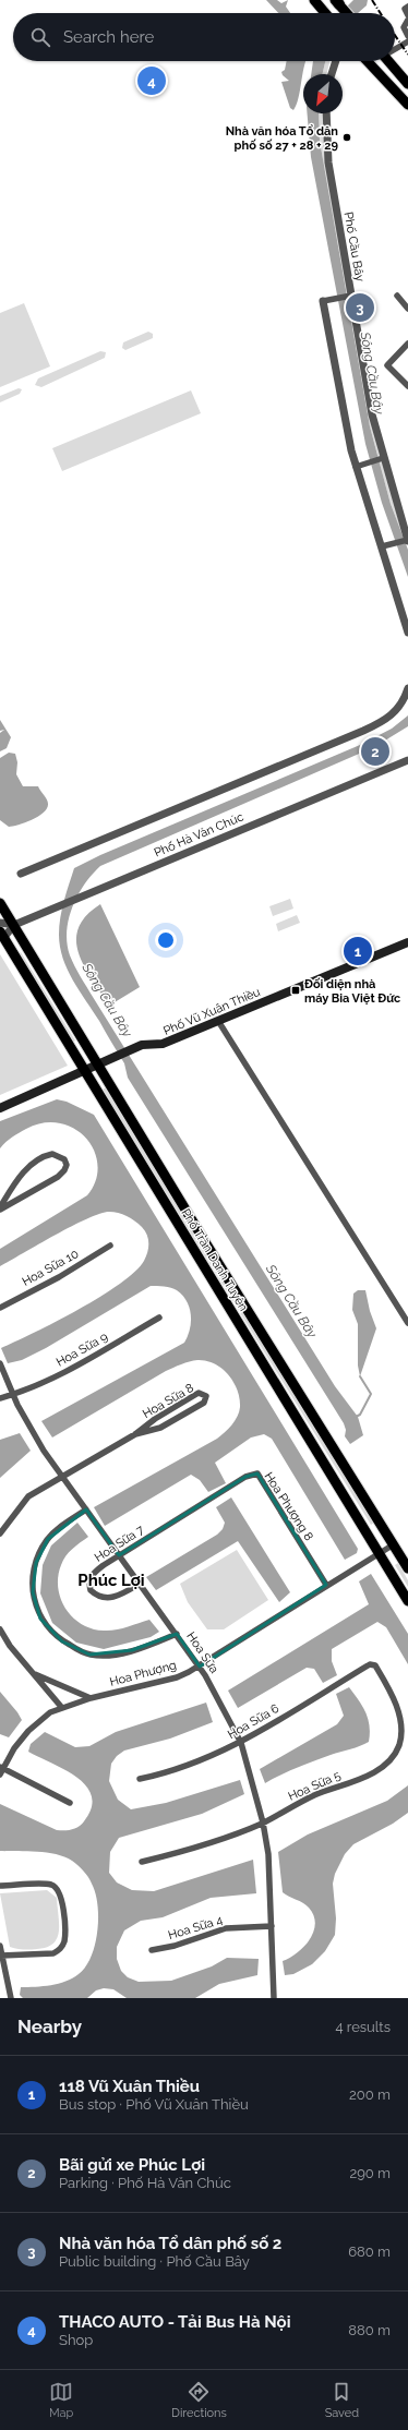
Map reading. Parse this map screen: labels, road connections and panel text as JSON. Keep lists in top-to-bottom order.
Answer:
{
  "streets": {
    "main road": ["Phố Vũ Xuân Thiều", "Phố Trần Danh Tuyên"],
    "street": [
      "Phố Cầu Bây",
      "Phố Hà Văn Chúc",
      "Hoa Sữa 10",
      "Hoa Sữa 9",
      "Hoa Sữa 8",
      "Hoa Phượng 8",
      "Hoa Sữa 7",
      "Hoa Sữa",
      "Hoa Phượng",
      "Hoa Sữa 6",
      "Hoa Sữa 5",
      "Hoa Sữa 4"
    ]
  },
  "crossings": [
    ["Phố Hà Văn Chúc", "Phố Trần Danh Tuyên"],
    ["Phố Vũ Xuân Thiều", "Phố Trần Danh Tuyên"],
    ["Phố Trần Danh Tuyên", "Hoa Phượng"],
    ["Hoa Sữa 9", "Hoa Sữa"],
    ["Hoa Sữa 8", "Hoa Sữa"],
    ["Hoa Phượng 8", "Hoa Sữa 7"],
    ["Hoa Phượng 8", "Hoa Phượng"],
    ["Hoa Sữa 7", "Hoa Sữa"],
    ["Hoa Sữa", "Hoa Phượng"],
    ["Hoa Sữa", "Hoa Sữa 6"],
    ["Hoa Sữa", "Hoa Sữa 5"],
    ["Hoa Sữa", "Hoa Sữa 4"],
    ["Hoa Sữa 6", "Hoa Sữa 5"]
  ],
  "districts": ["Phúc Lợi"],
  "water": ["Sông Cầu Bây"],
  "places": {
    "other": ["Nhà văn hóa Tổ dân phố số 27 + 28 + 29"],
    "transit": ["Đối diện nhà máy Bia Việt Đức"]
  },
  "north": "bottom left",
  "page": {
    "search": "Search here",
    "pins": [
      "4",
      "3",
      "2",
      "1"
    ],
    "heading": ["Nearby", "4 results"],
    "list": [
      {
        "mark": "1",
        "name": "118 Vũ Xuân Thiều",
        "note": "Bus stop · Phố Vũ Xuân Thiều",
        "value": "200 m"
      },
      {
        "mark": "2",
        "name": "Bãi gửi xe Phúc Lợi",
        "note": "Parking · Phố Hà Văn Chúc",
        "value": "290 m"
      },
      {
        "mark": "3",
        "name": "Nhà văn hóa Tổ dân phố số 2",
        "note": "Public building · Phố Cầu Bây",
        "value": "680 m"
      },
      {
        "mark": "4",
        "name": "THACO AUTO - Tải Bus Hà Nội",
        "note": "Shop",
        "value": "880 m"
      }
    ],
    "nav": ["Map", "Directions", "Saved"]
  }
}
